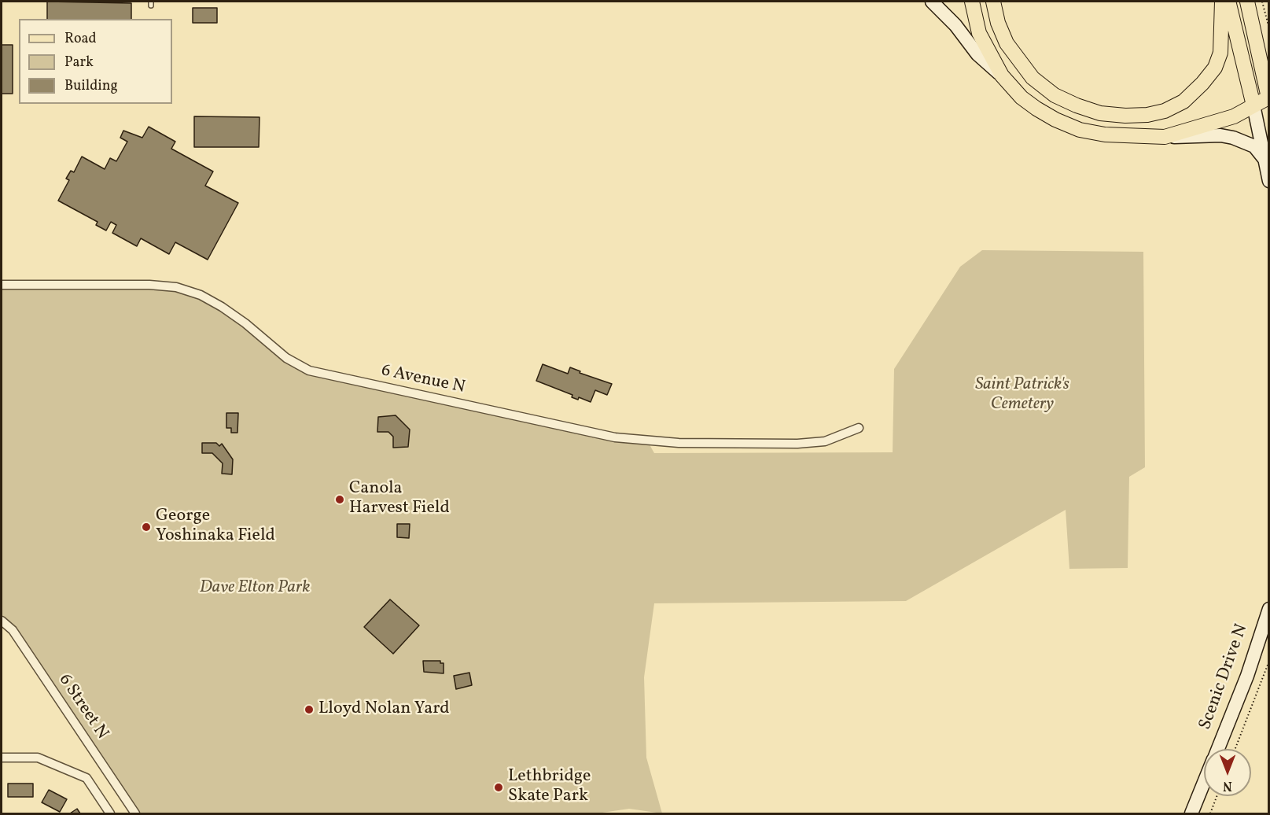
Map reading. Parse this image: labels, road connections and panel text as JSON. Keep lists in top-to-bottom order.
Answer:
{
  "streets": {
    "main road": ["Scenic Drive N"],
    "street": ["6 Avenue N", "6 Street N"]
  },
  "parks": ["Saint Patrick's Cemetery", "Dave Elton Park"],
  "places": [
    "Canola Harvest Field",
    "George Yoshinaka Field",
    "Lloyd Nolan Yard",
    "Lethbridge Skate Park"
  ],
  "legend": ["Road", "Park", "Building"],
  "north": "bottom"
}
